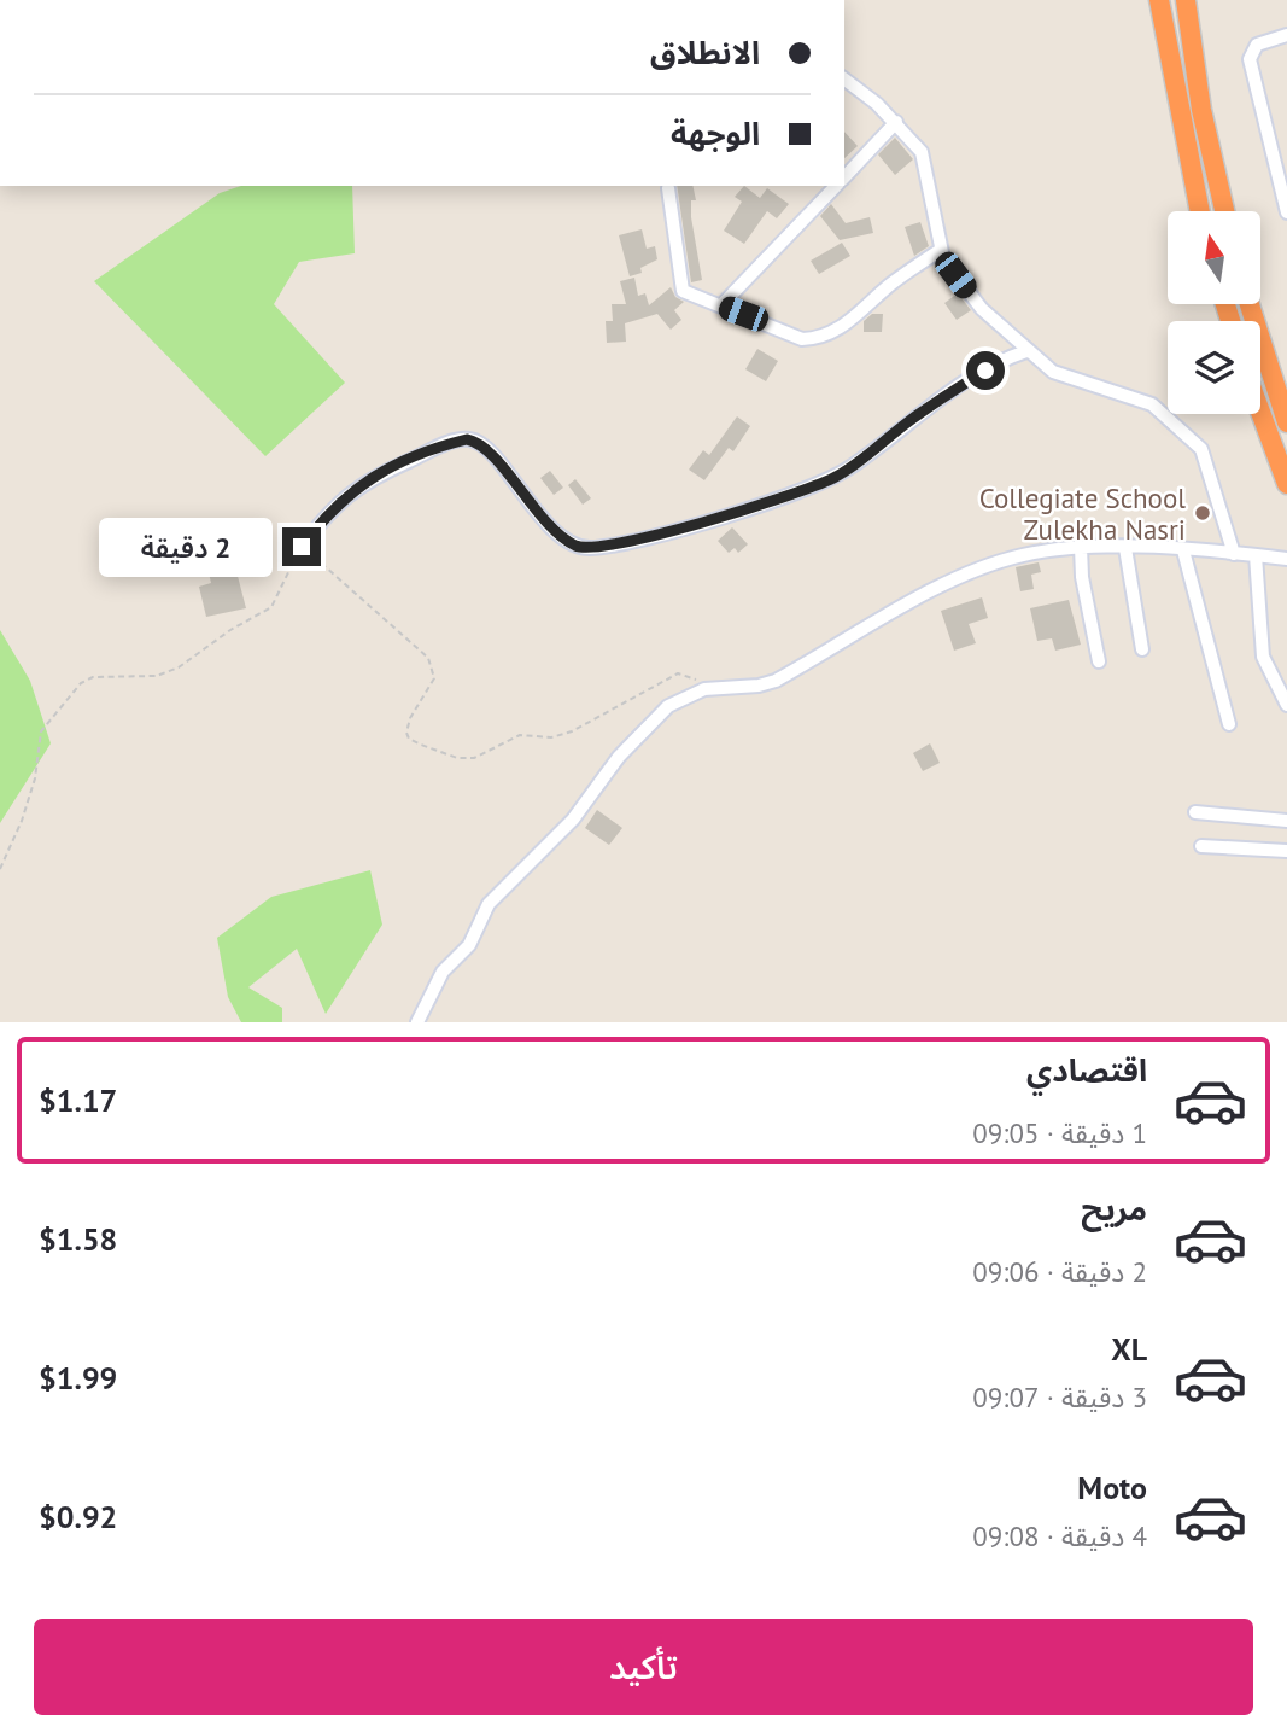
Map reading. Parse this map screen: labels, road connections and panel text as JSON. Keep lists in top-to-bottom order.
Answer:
{
  "places": ["Collegiate School Zulekha Nasri"],
  "north": "top",
  "page": {
    "banner": ["الانطلاق", "الوجهة"],
    "bubble": "2 دقيقة",
    "list": [
      {
        "name": "اقتصادي",
        "note": "1 دقيقة · 09:05",
        "value": "$1.17"
      },
      {
        "name": "مريح",
        "note": "2 دقيقة · 09:06",
        "value": "$1.58"
      },
      {
        "name": "XL",
        "note": "3 دقيقة · 09:07",
        "value": "$1.99"
      },
      {
        "name": "Moto",
        "note": "4 دقيقة · 09:08",
        "value": "$0.92"
      }
    ],
    "buttons": "تأكيد"
  }
}
